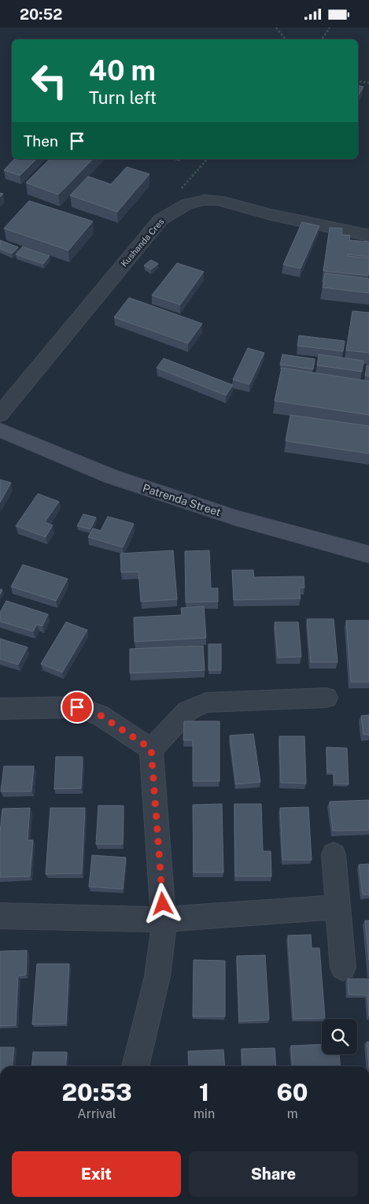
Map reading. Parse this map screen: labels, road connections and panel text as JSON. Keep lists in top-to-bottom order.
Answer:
{
  "streets": {
    "street": ["Kushanda Cres", "Patrenda Street"]
  },
  "page": {
    "status": "20:52",
    "turn": ["40 m", "Turn left"],
    "then": "Then",
    "eta": [
      "20:53",
      "Arrival",
      "1",
      "min",
      "60",
      "m"
    ],
    "buttons": ["Exit", "Share"]
  }
}
